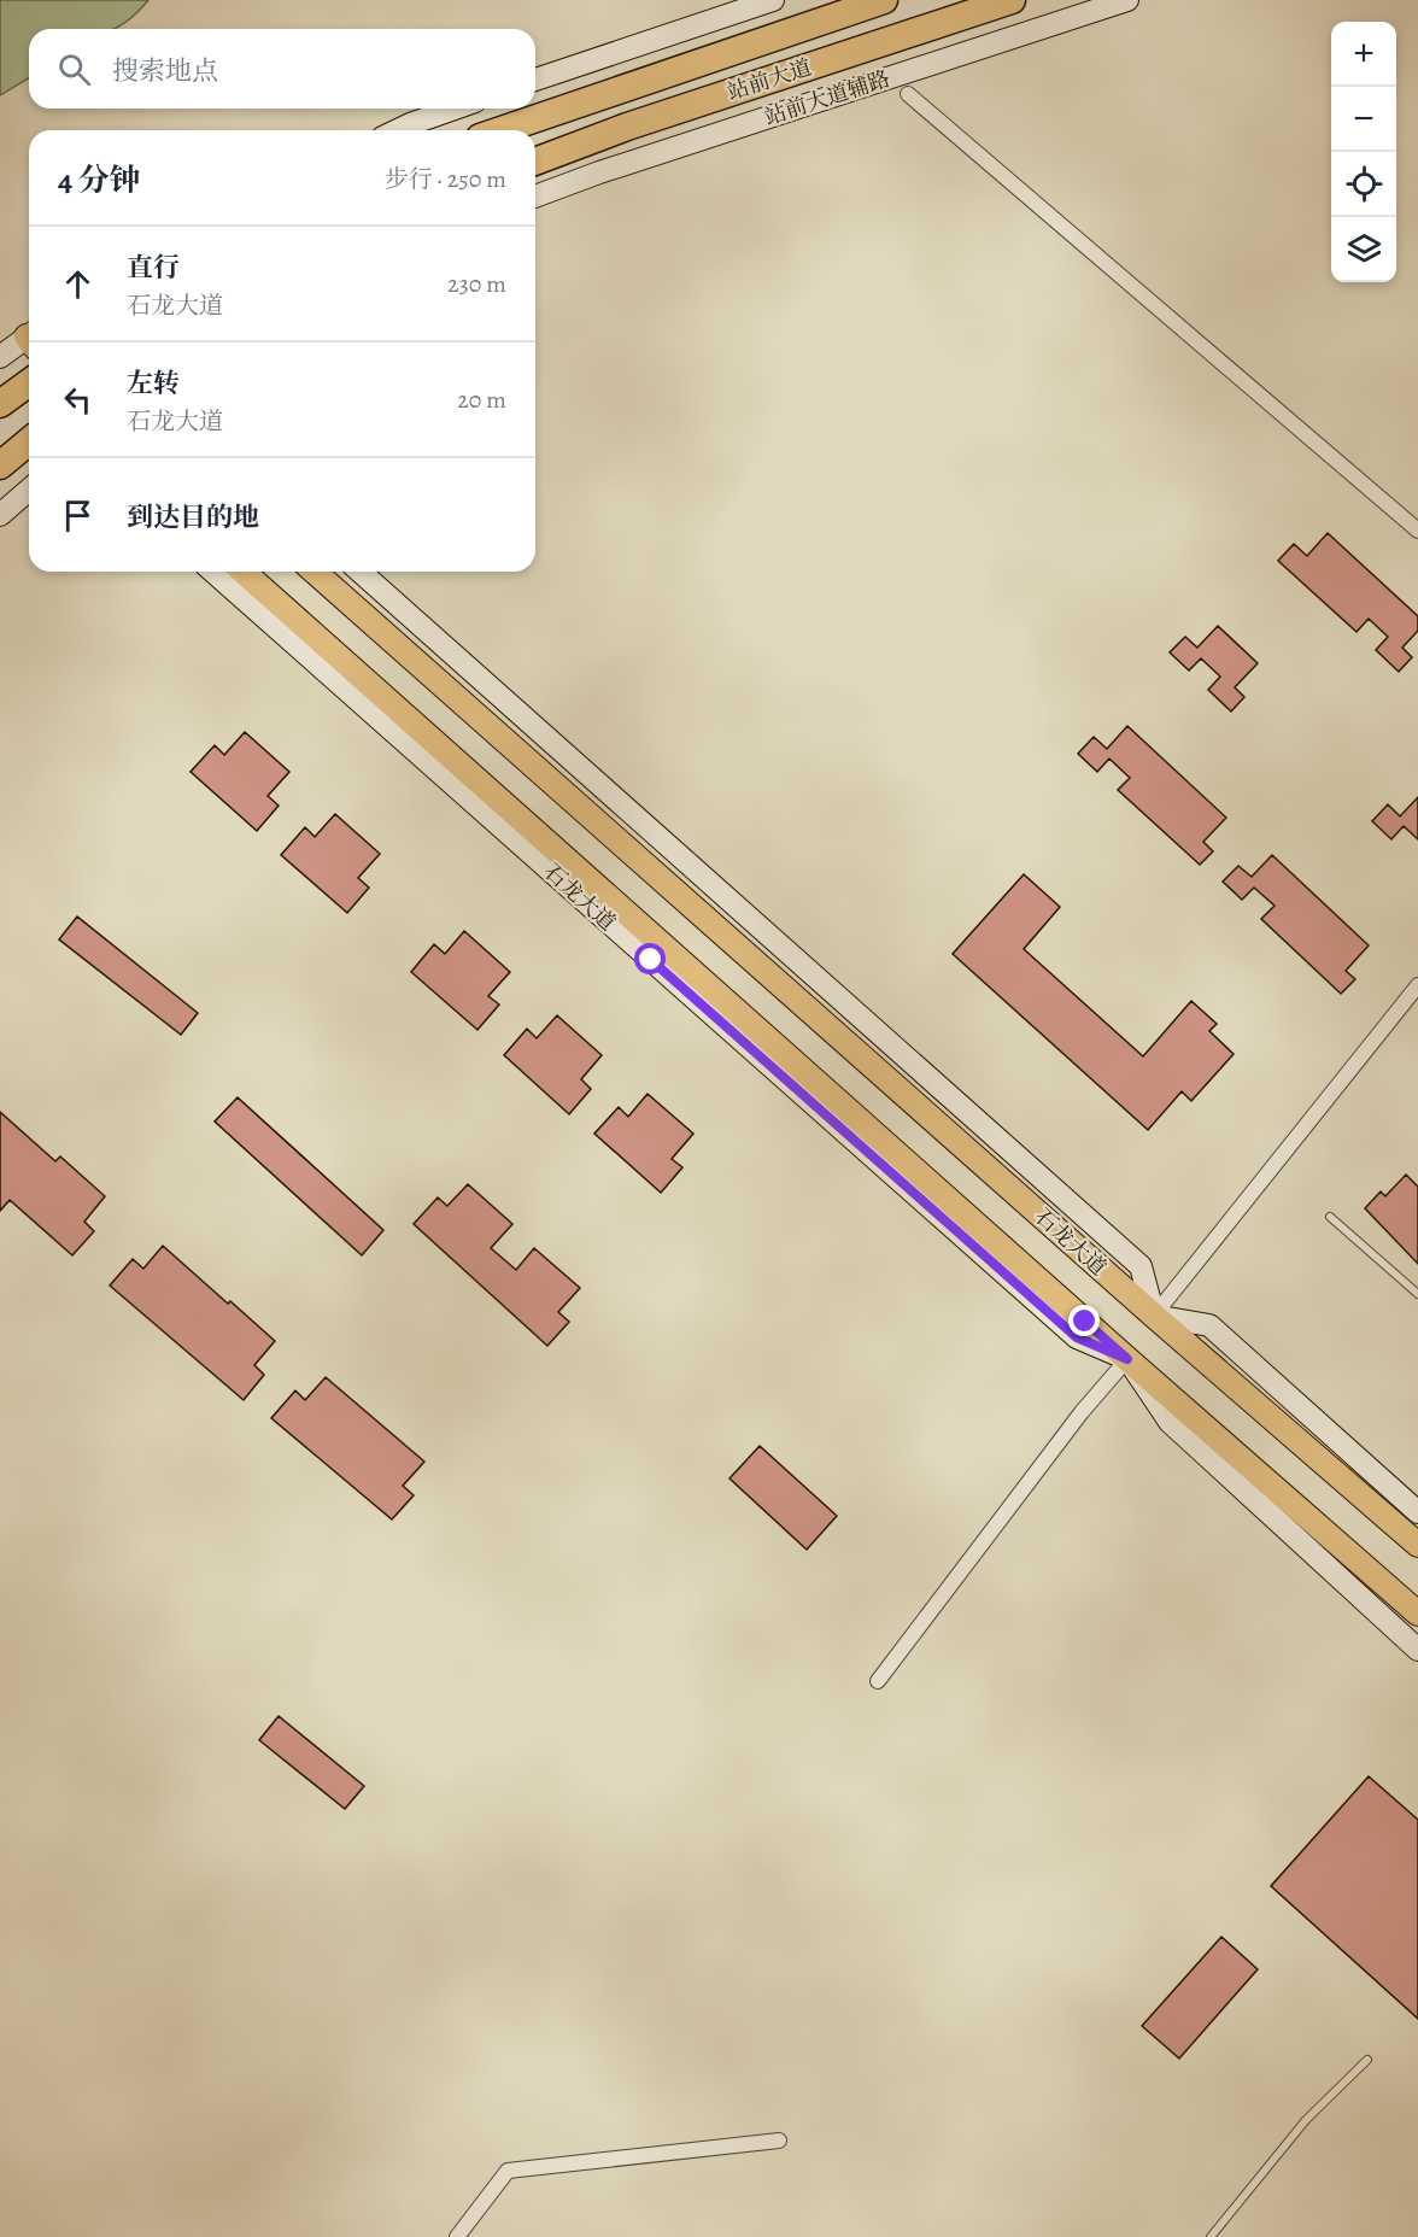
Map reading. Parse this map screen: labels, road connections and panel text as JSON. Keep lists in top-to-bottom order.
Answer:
{
  "streets": {
    "highway": ["站前大道"],
    "main road": ["石龙大道"],
    "street": ["站前大道辅路"]
  },
  "page": {
    "map_buttons": ["+", "−"],
    "search": "搜索地点",
    "heading": ["4 分钟", "步行 · 250 m"],
    "list": [
      ["直行", "石龙大道", "230 m"],
      ["左转", "石龙大道", "20 m"],
      "到达目的地"
    ]
  }
}
